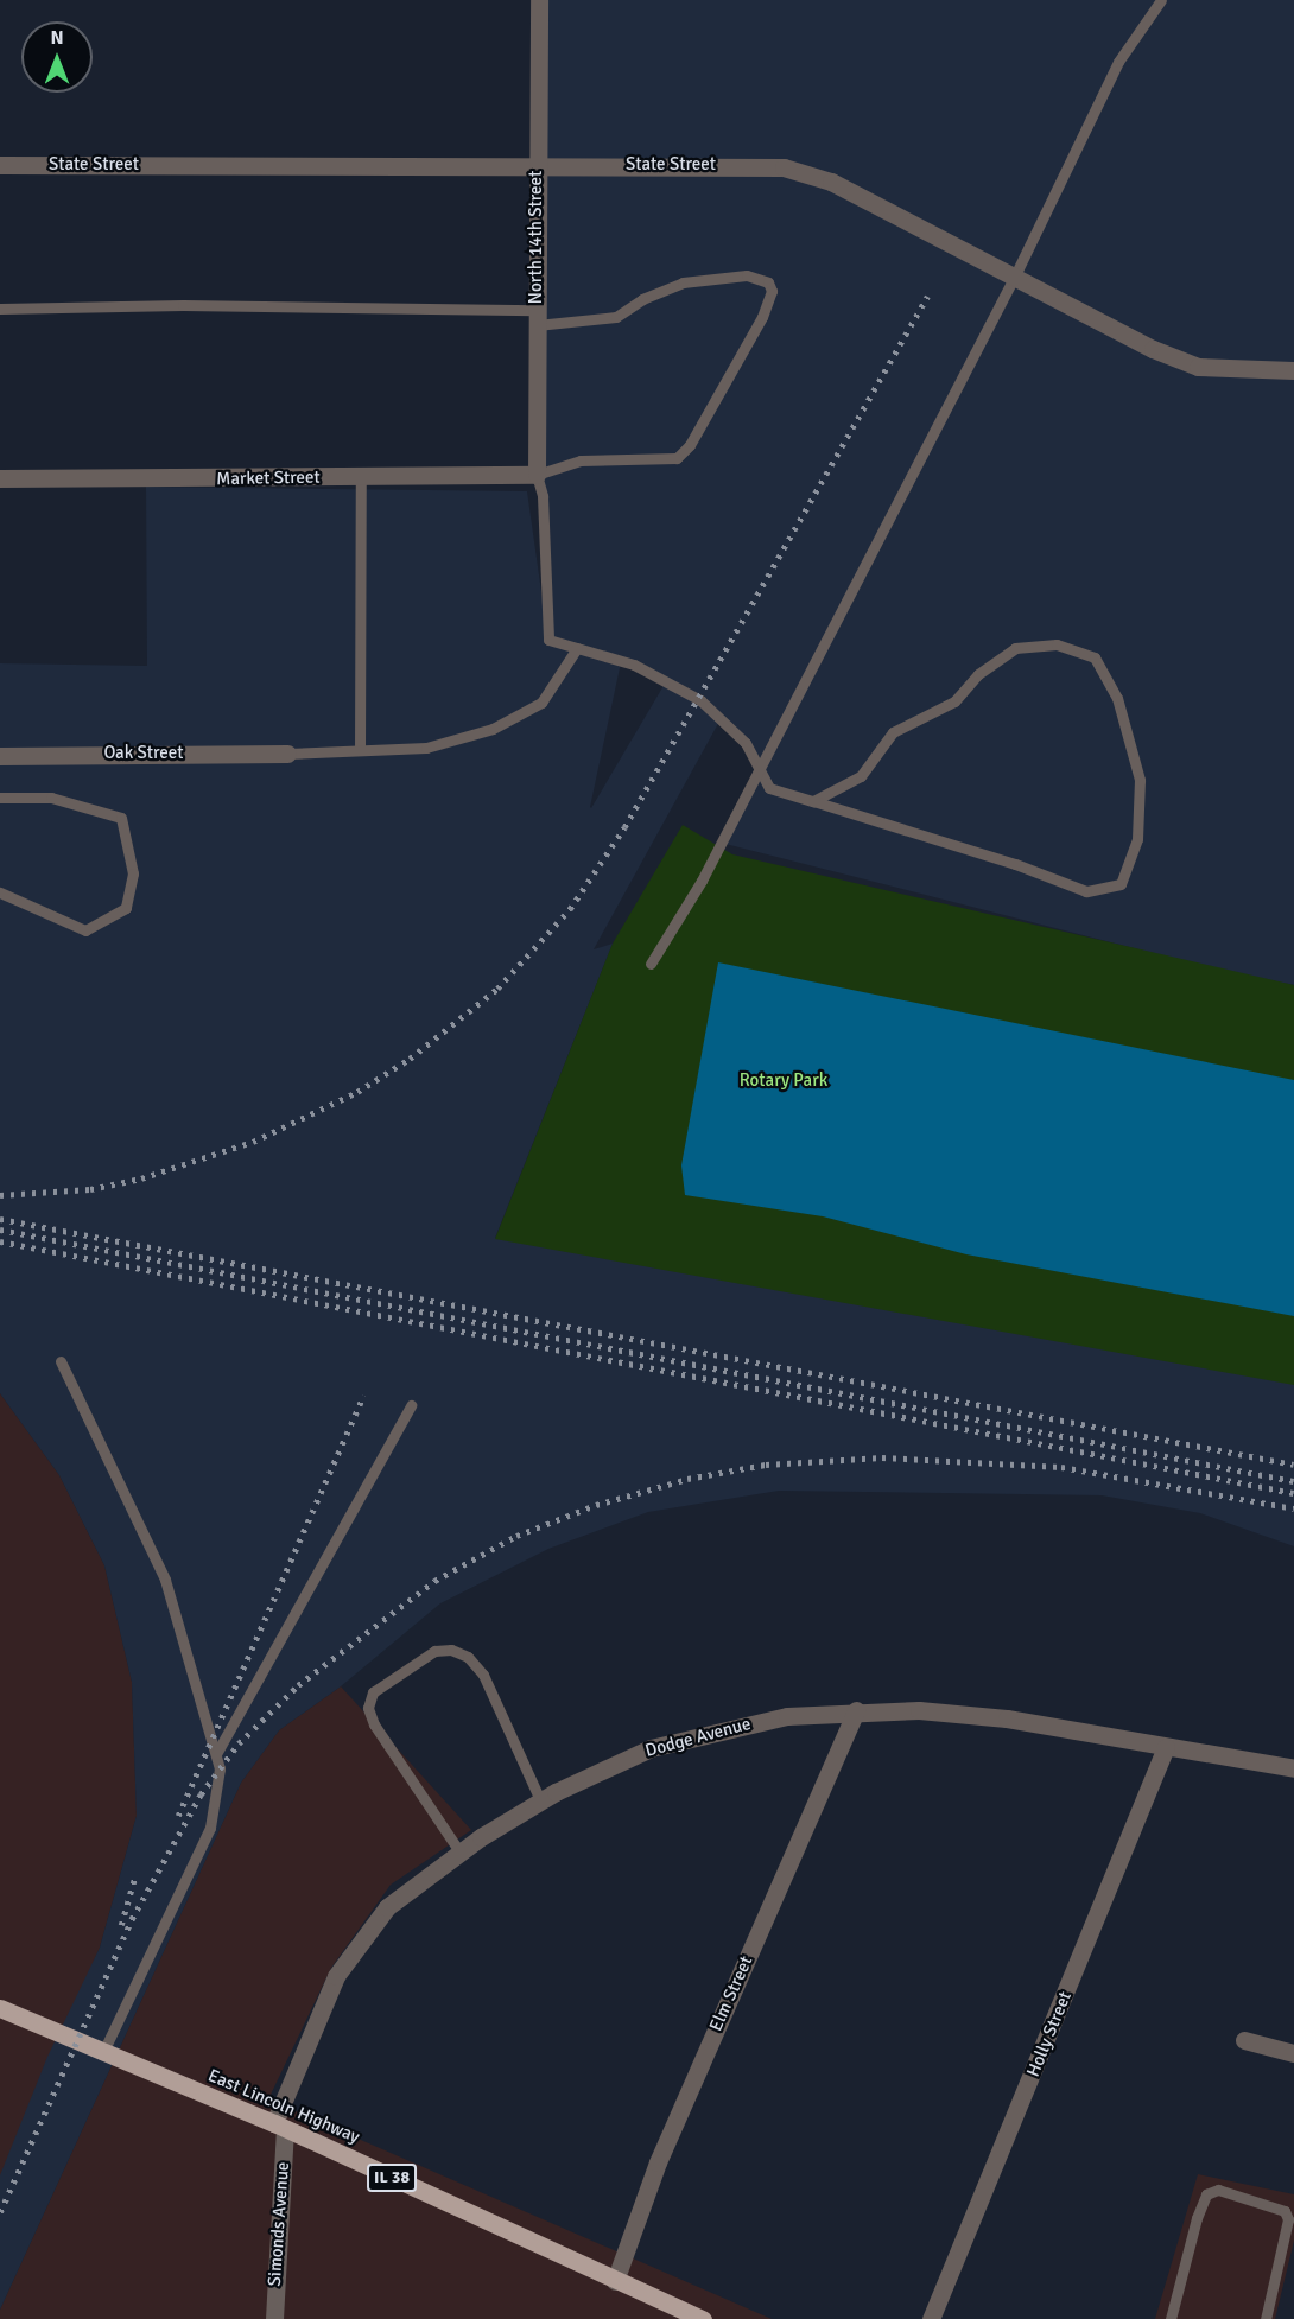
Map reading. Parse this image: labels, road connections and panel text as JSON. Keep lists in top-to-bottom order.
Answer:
{
  "streets": {
    "main road": ["East Lincoln Highway", "IL 38"],
    "street": [
      "State Street",
      "North 14th Street",
      "Market Street",
      "Oak Street",
      "Dodge Avenue",
      "Elm Street",
      "Holly Street",
      "Simonds Avenue"
    ]
  },
  "crossings": [
    ["State Street", "North 14th Street"],
    ["North 14th Street", "Market Street"],
    ["Dodge Avenue", "Elm Street"],
    ["Dodge Avenue", "Holly Street"],
    ["Dodge Avenue", "East Lincoln Highway"],
    ["Dodge Avenue", "Simonds Avenue"],
    ["Elm Street", "East Lincoln Highway"],
    ["East Lincoln Highway", "Simonds Avenue"]
  ],
  "parks": ["Rotary Park"],
  "north": "top"
}
